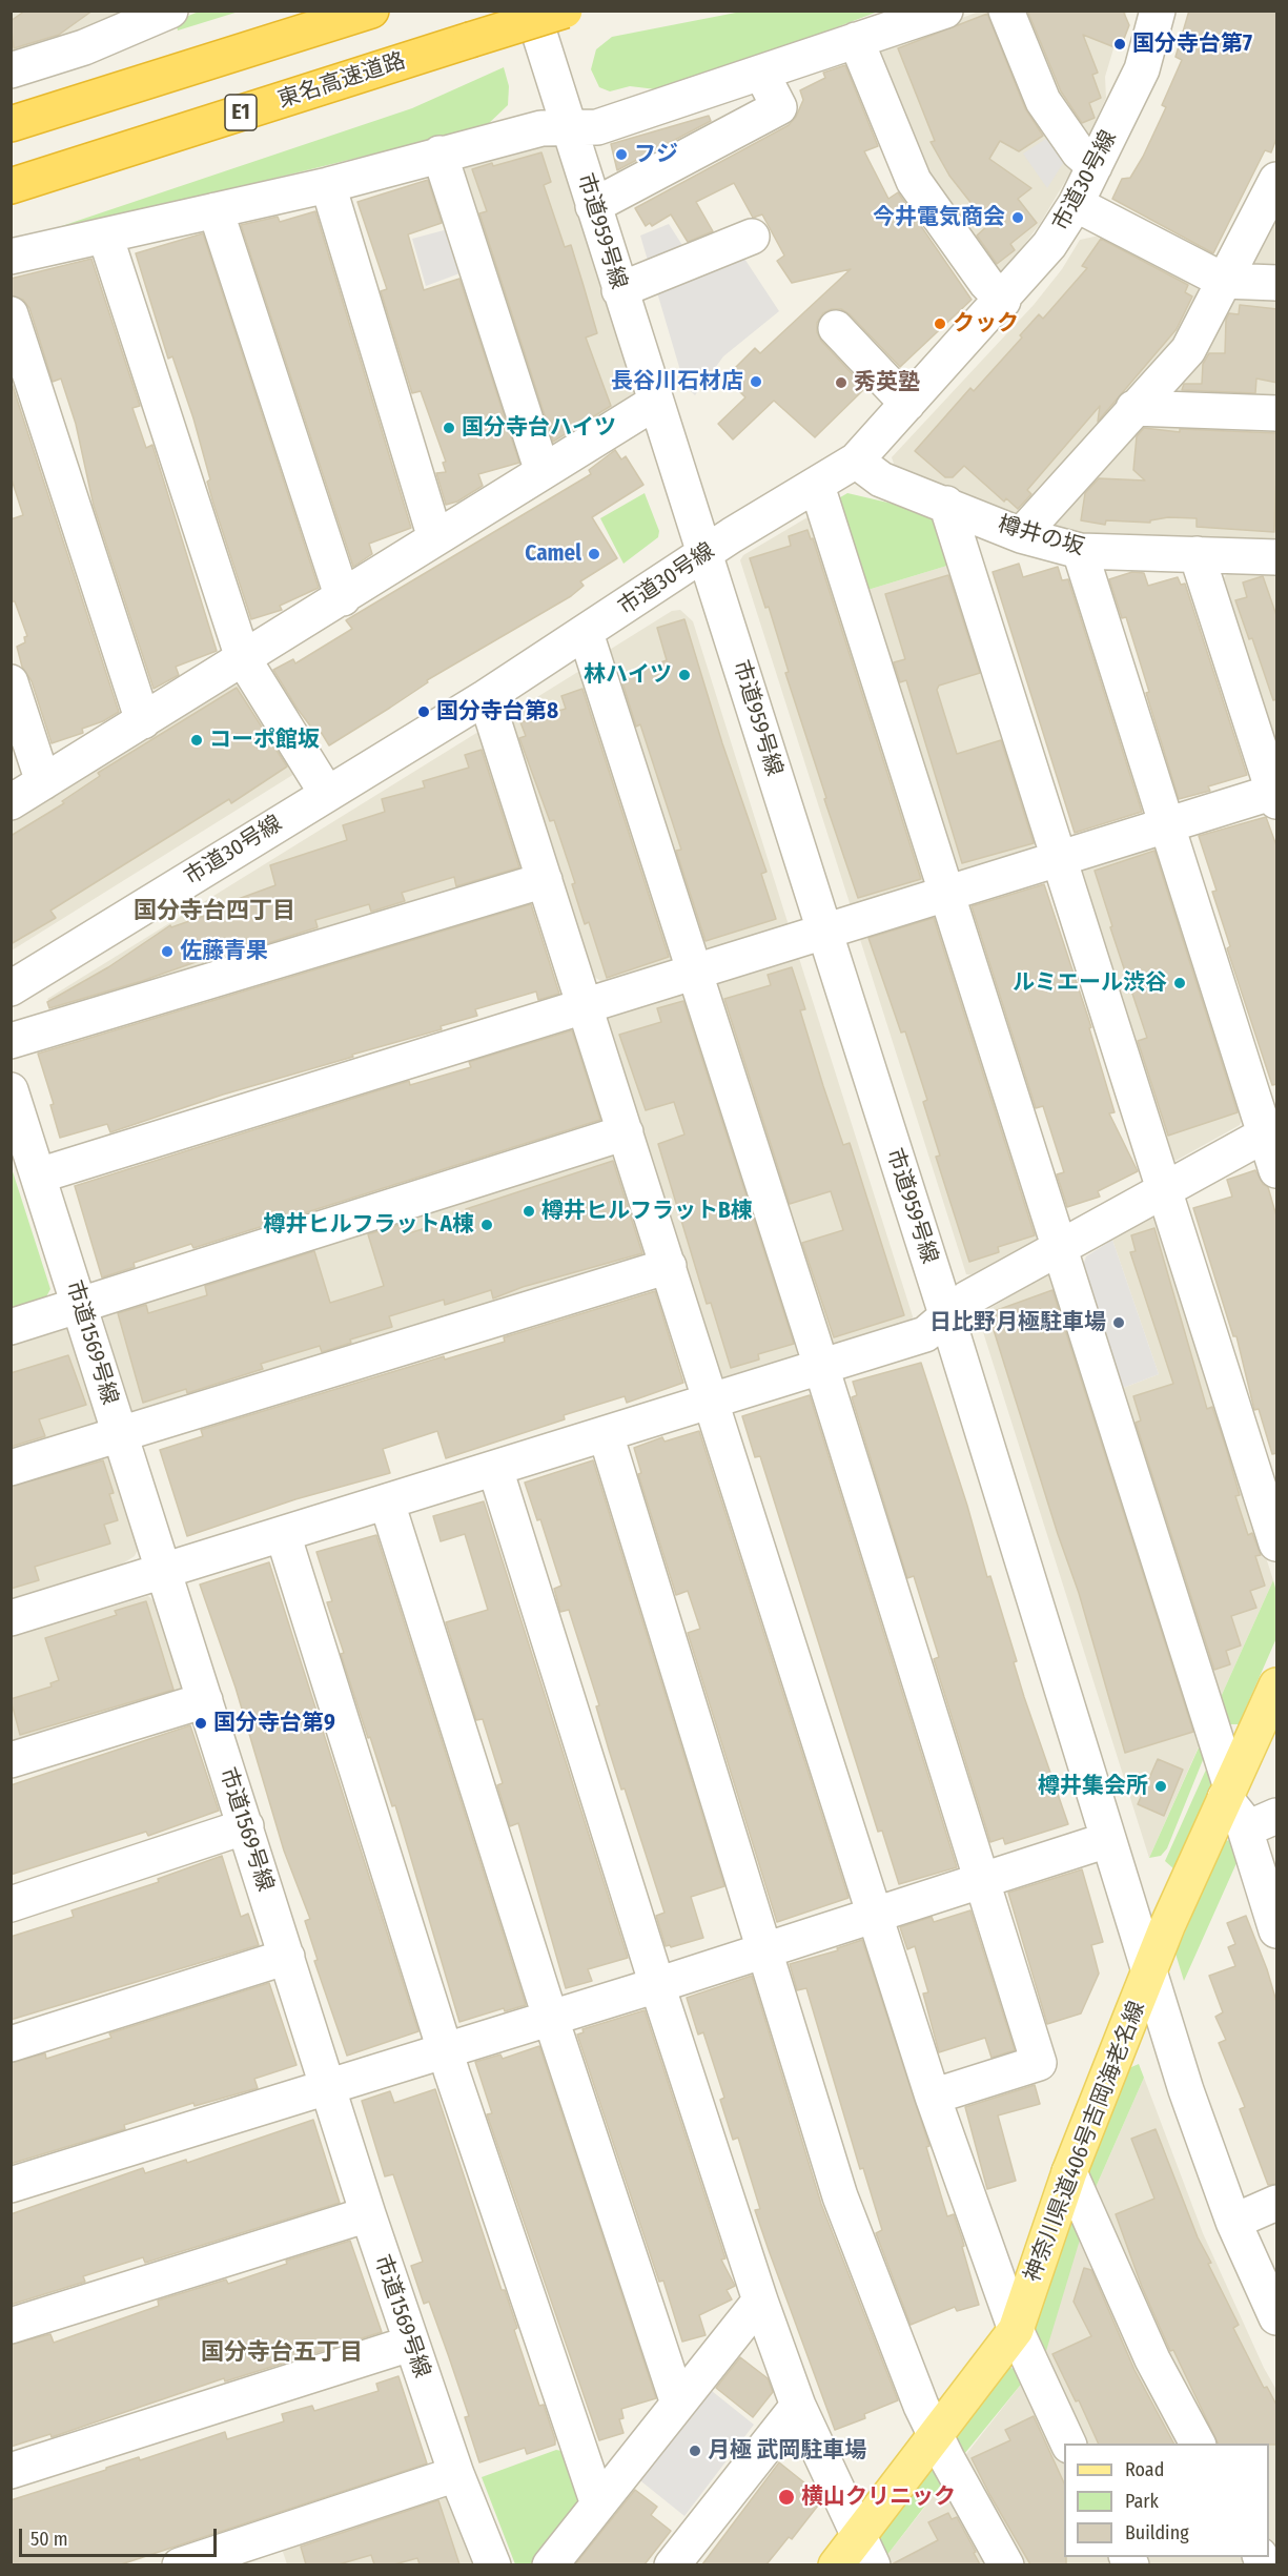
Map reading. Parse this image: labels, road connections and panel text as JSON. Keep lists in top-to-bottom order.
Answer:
{
  "streets": {
    "highway": ["東名高速道路", "E1"],
    "main road": ["神奈川県道406号吉岡海老名線"],
    "street": [
      "市道30号線",
      "市道959号線",
      "樽井の坂",
      "市道1569号線"
    ]
  },
  "crossings": [
    ["市道30号線", "市道959号線"],
    ["市道30号線", "樽井の坂"],
    ["市道959号線", "神奈川県道406号吉岡海老名線"]
  ],
  "districts": ["国分寺台四丁目", "国分寺台五丁目"],
  "places": [
    "国分寺台第7",
    "フジ",
    "今井電気商会",
    "クック",
    "長谷川石材店",
    "秀英塾",
    "国分寺台ハイツ",
    "Camel",
    "林ハイツ",
    "国分寺台第8",
    "コーポ館坂",
    "佐藤青果",
    "ルミエール渋谷",
    "樽井ヒルフラットB棟",
    "樽井ヒルフラットA棟",
    "日比野月極駐車場",
    "国分寺台第9",
    "樽井集会所",
    "月極 武岡駐車場",
    "横山クリニック"
  ],
  "legend": ["Road", "Park", "Building"],
  "scale_bar": "50 m"
}
